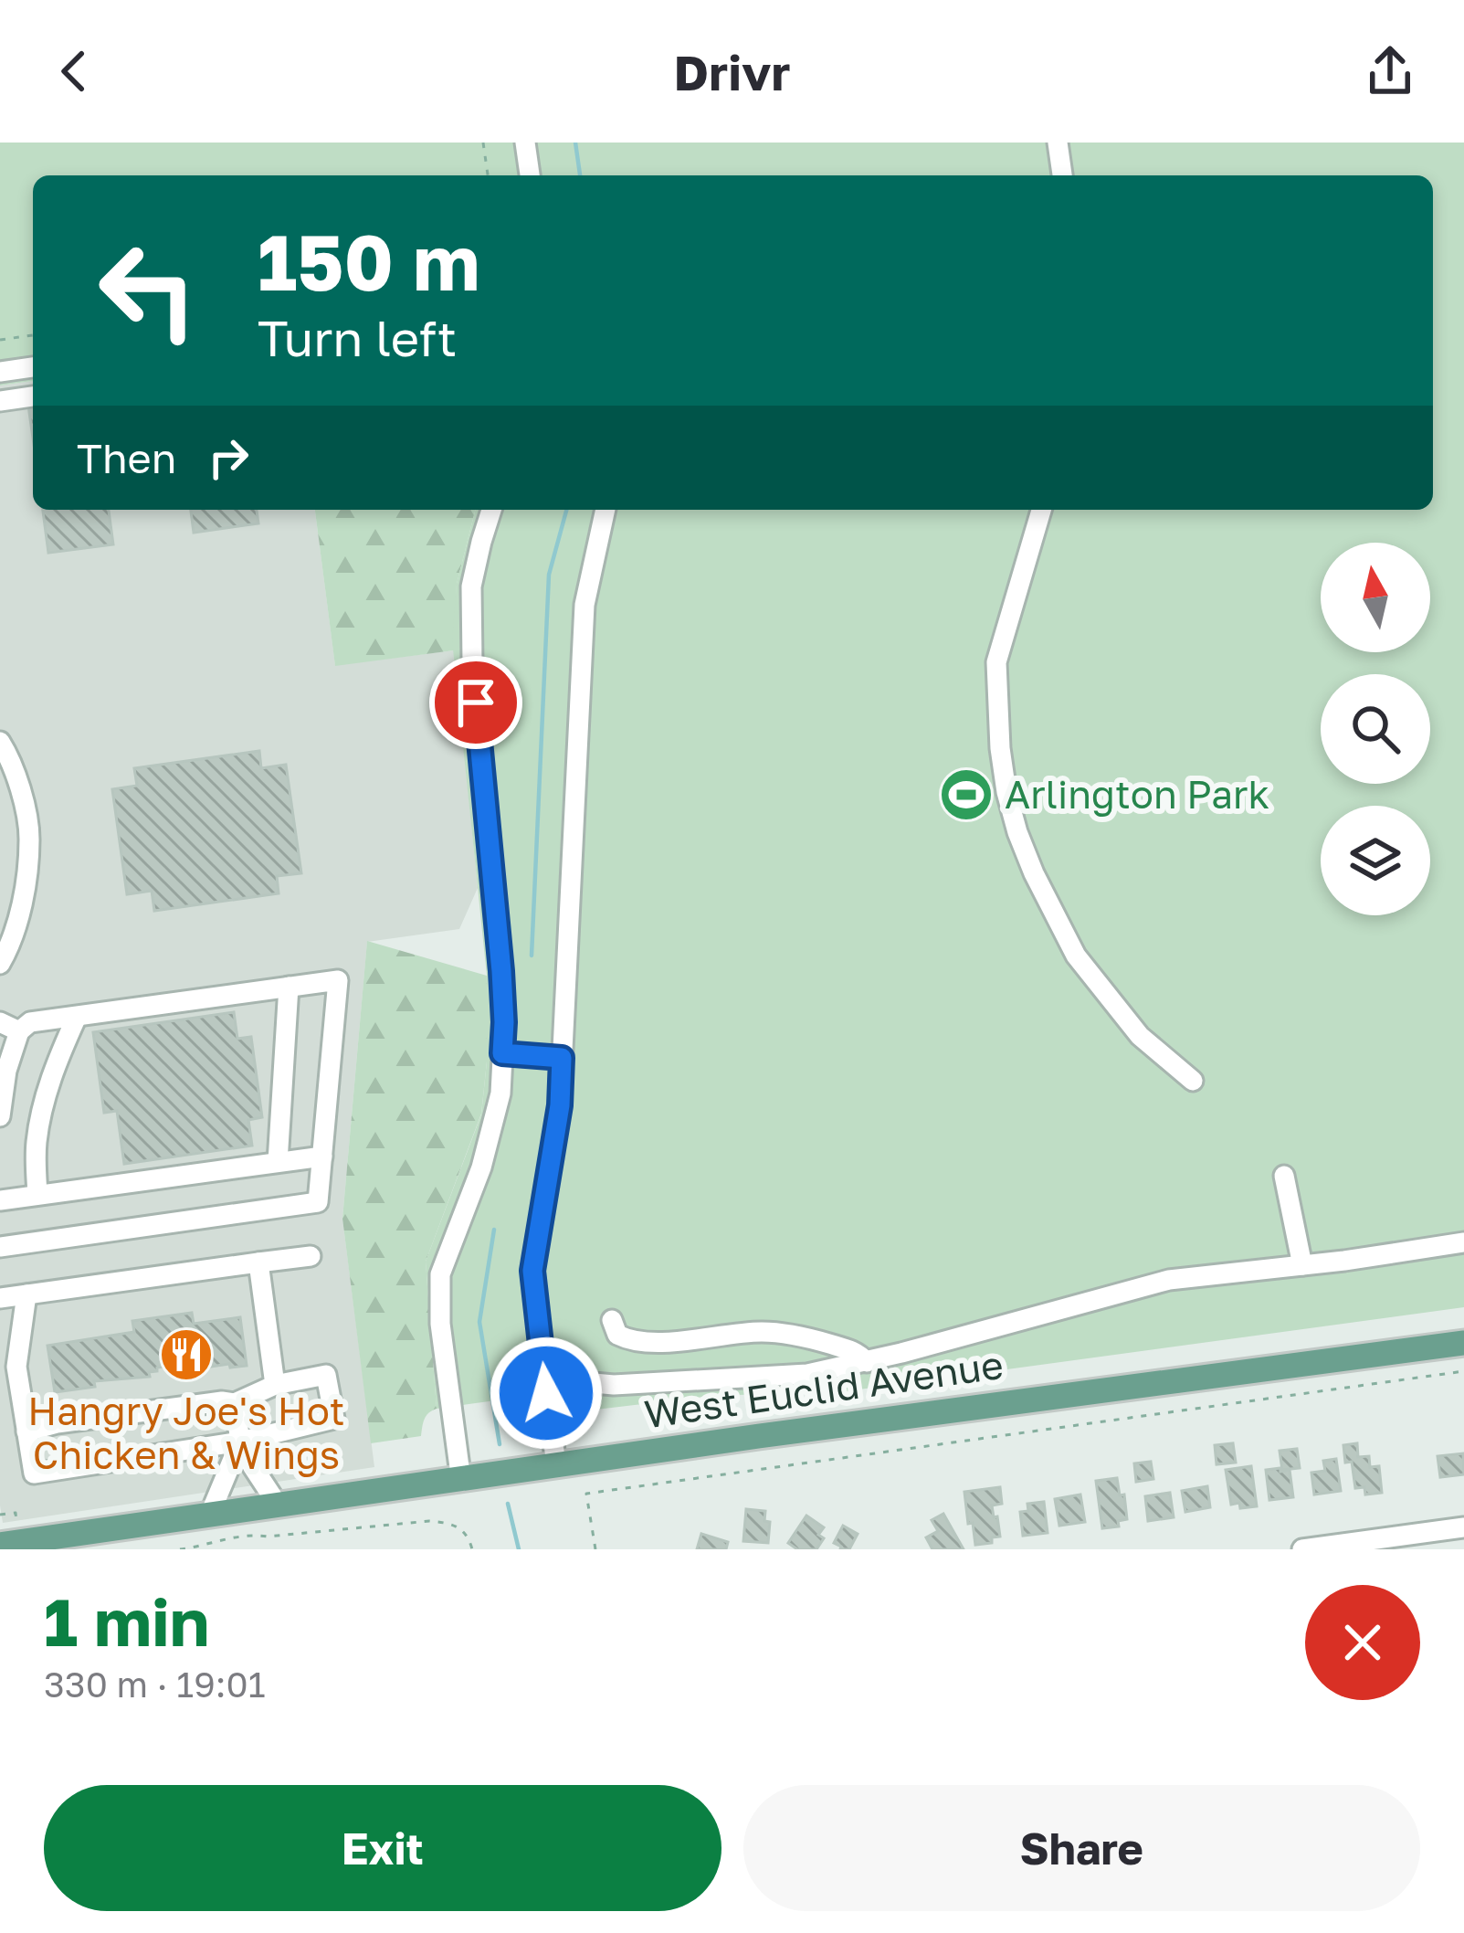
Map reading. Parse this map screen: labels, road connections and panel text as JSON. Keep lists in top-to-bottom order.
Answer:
{
  "streets": {
    "main road": ["West Euclid Avenue"]
  },
  "places": {
    "sports": ["Arlington Park"],
    "restaurant": ["Hangry Joe's Hot Chicken & Wings"]
  },
  "north": "top",
  "page": {
    "header": "Drivr",
    "turn": ["150 m", "Turn left"],
    "then": "Then",
    "heading": ["1 min", "330 m · 19:01"],
    "buttons": ["Exit", "Share"]
  }
}
